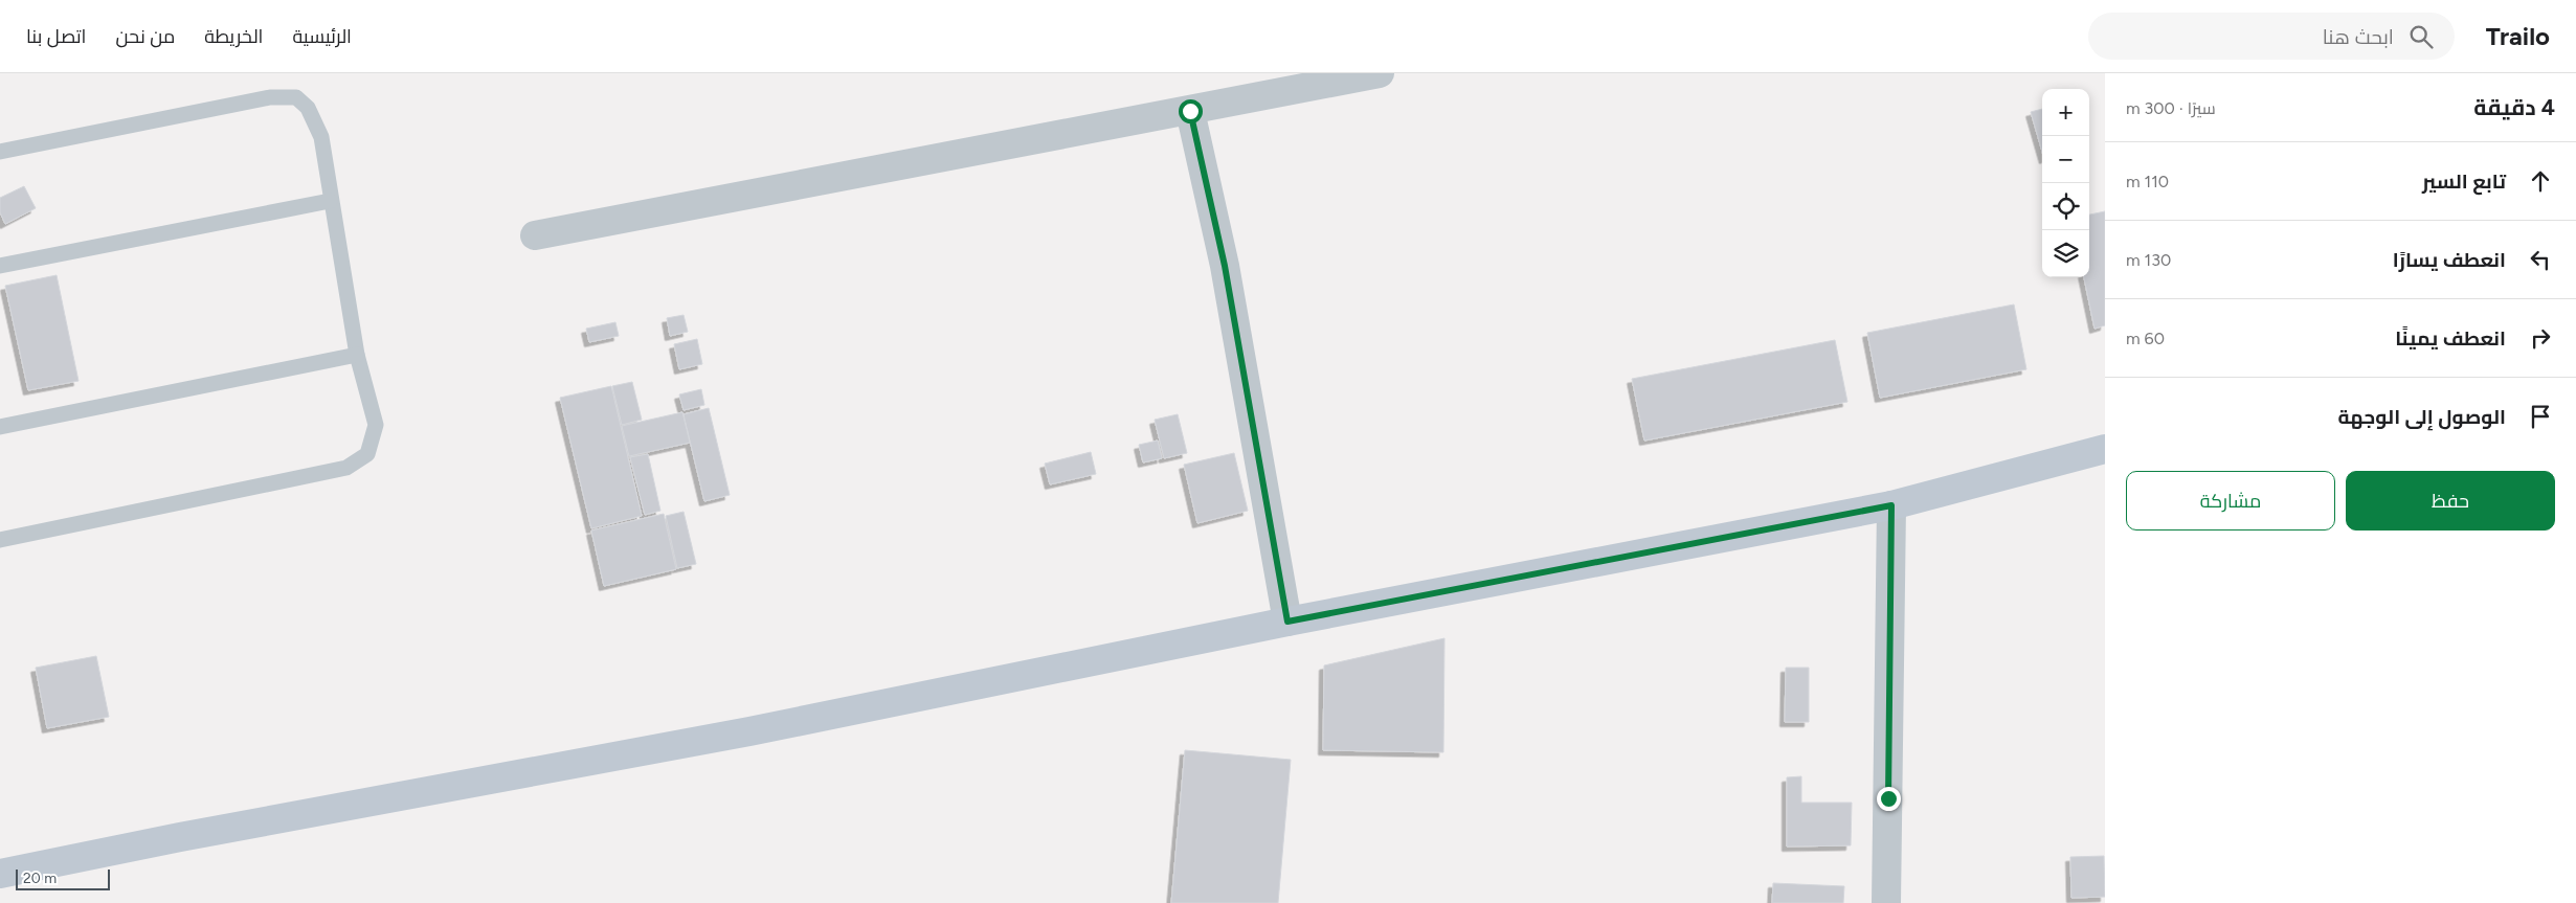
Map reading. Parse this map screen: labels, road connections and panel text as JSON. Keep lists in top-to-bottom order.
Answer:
{
  "scale_bar": "20 m",
  "page": {
    "header": "Trailo",
    "search": "ابحث هنا",
    "nav": [
      "الرئيسية",
      "الخريطة",
      "من نحن",
      "اتصل بنا"
    ],
    "heading": ["4 دقيقة", "سيرًا · 300 m"],
    "map_buttons": ["+", "−"],
    "list": [
      ["تابع السير", "110 m"],
      ["انعطف يسارًا", "130 m"],
      ["انعطف يمينًا", "60 m"],
      "الوصول إلى الوجهة"
    ],
    "buttons": ["حفظ", "مشاركة"],
    "scale": "20 m"
  }
}
